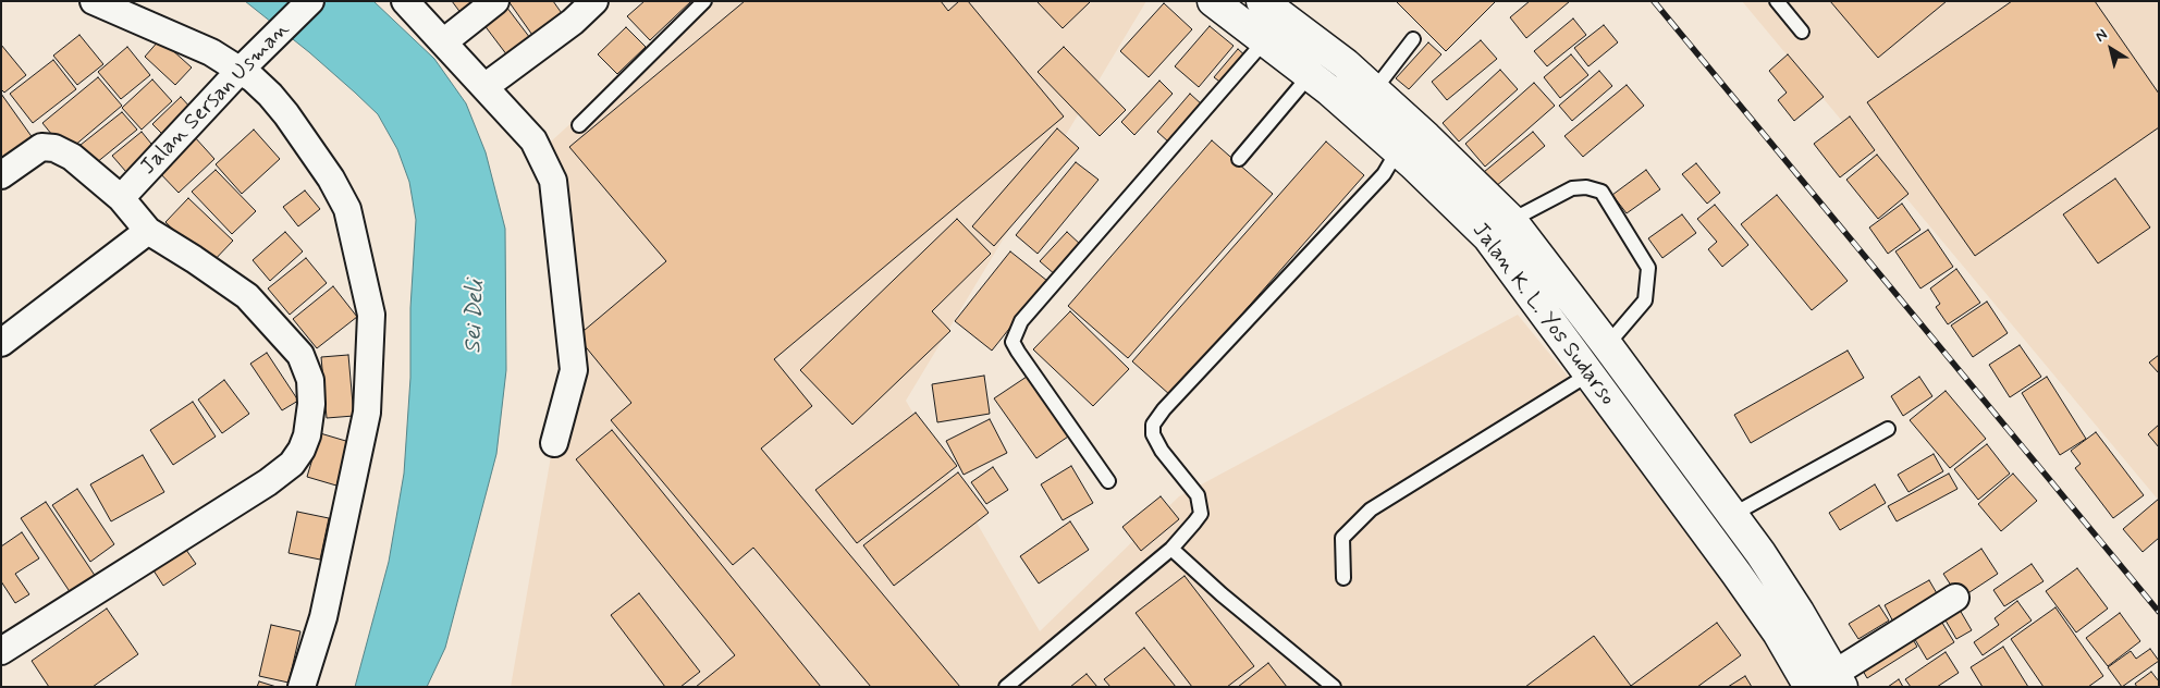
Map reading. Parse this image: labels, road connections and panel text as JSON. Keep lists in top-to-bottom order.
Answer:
{
  "streets": {
    "highway": ["Jalan K. L. Yos Sudarso"],
    "street": ["Jalan Sersan Usman"]
  },
  "water": ["Sei Deli"],
  "north": "top left"
}
